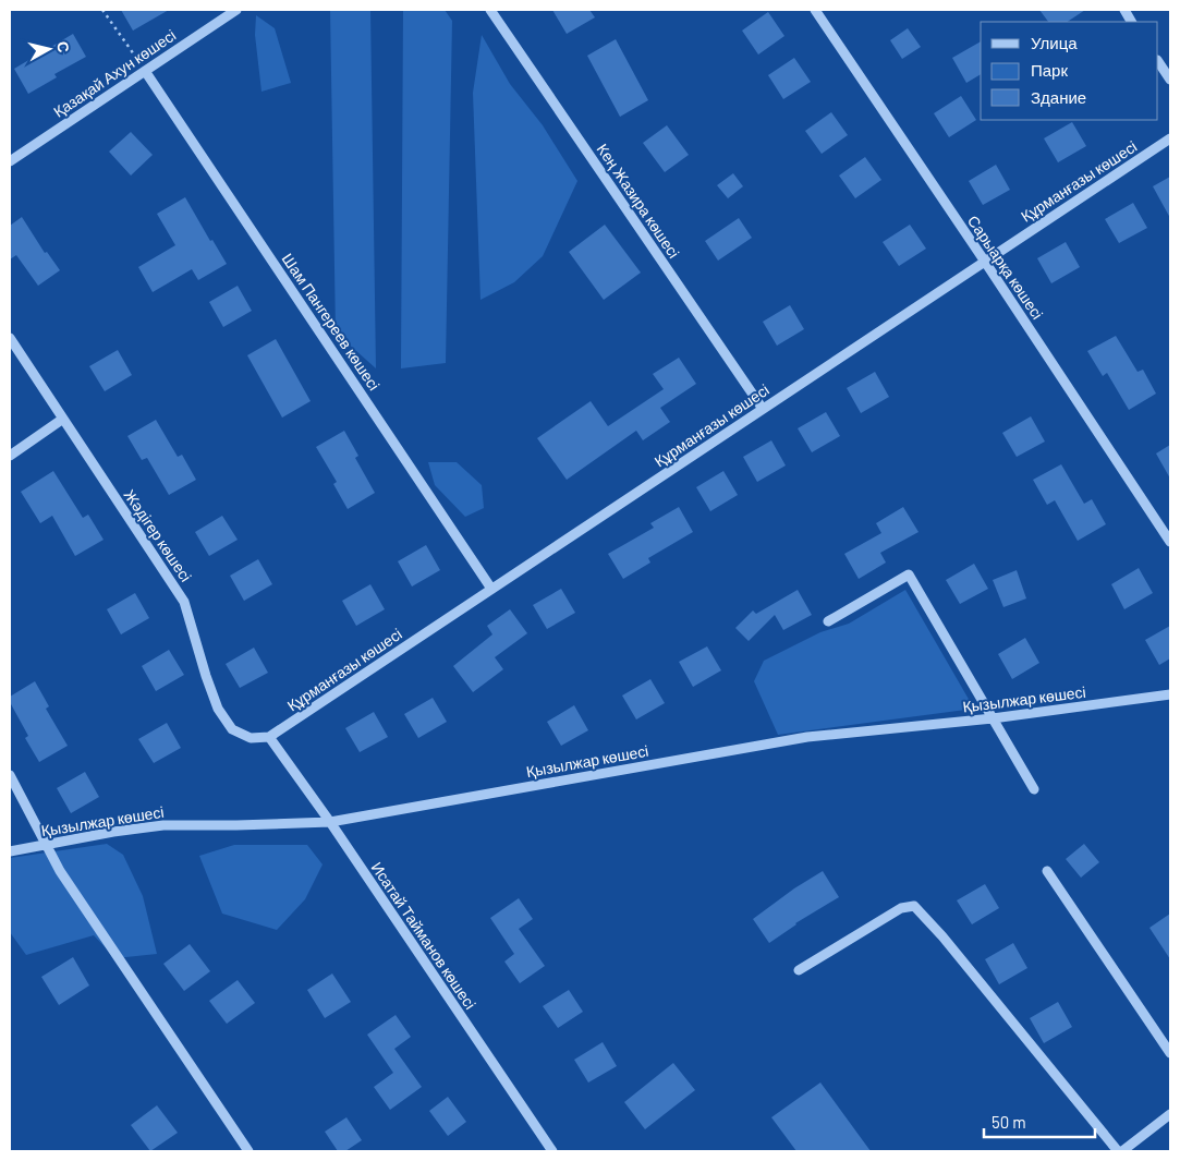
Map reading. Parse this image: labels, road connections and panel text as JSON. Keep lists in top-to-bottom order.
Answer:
{
  "streets": {
    "street": [
      "Қазақай Ахун көшесі",
      "Құрманғазы көшесі",
      "Кең Жазира көшесі",
      "Сарыарқа көшесі",
      "Шам Пангереев көшесі",
      "Жәдігер көшесі",
      "Қызылжар көшесі",
      "Исатай Тайманов көшесі"
    ]
  },
  "crossings": [
    ["Қазақай Ахун көшесі", "Шам Пангереев көшесі"],
    ["Құрманғазы көшесі", "Кең Жазира көшесі"],
    ["Құрманғазы көшесі", "Сарыарқа көшесі"],
    ["Құрманғазы көшесі", "Шам Пангереев көшесі"],
    ["Құрманғазы көшесі", "Жәдігер көшесі"],
    ["Құрманғазы көшесі", "Исатай Тайманов көшесі"],
    ["Жәдігер көшесі", "Исатай Тайманов көшесі"],
    ["Қызылжар көшесі", "Исатай Тайманов көшесі"]
  ],
  "legend": ["Улица", "Парк", "Здание"],
  "scale_bar": "50 m",
  "north": "right"
}
